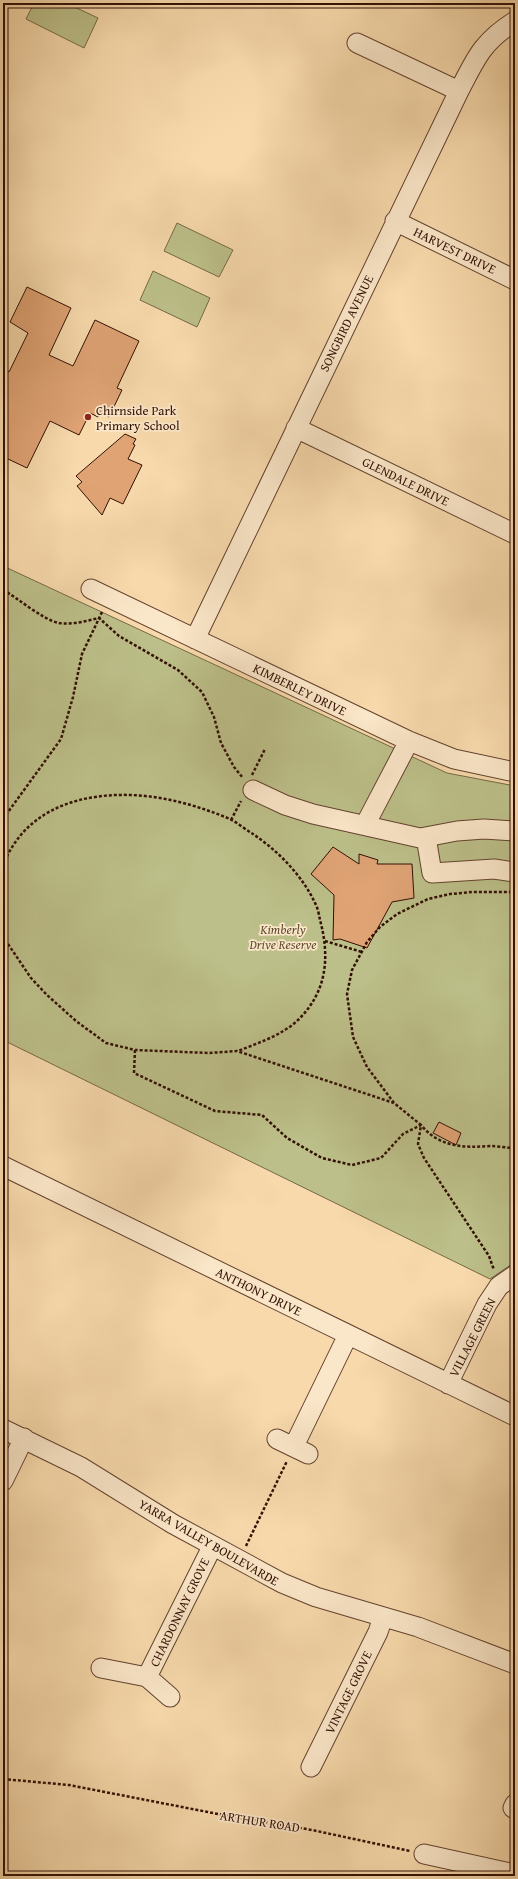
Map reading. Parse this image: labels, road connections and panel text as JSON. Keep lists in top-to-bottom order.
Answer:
{
  "streets": {
    "street": [
      "HARVEST DRIVE",
      "SONGBIRD AVENUE",
      "GLENDALE DRIVE",
      "KIMBERLEY DRIVE",
      "ANTHONY DRIVE",
      "VILLAGE GREEN",
      "YARRA VALLEY BOULEVARDE",
      "CHARDONNAY GROVE",
      "VINTAGE GROVE"
    ],
    "path": ["ARTHUR ROAD"]
  },
  "crossings": [
    ["HARVEST DRIVE", "SONGBIRD AVENUE"],
    ["SONGBIRD AVENUE", "GLENDALE DRIVE"],
    ["SONGBIRD AVENUE", "KIMBERLEY DRIVE"],
    ["ANTHONY DRIVE", "VILLAGE GREEN"],
    ["YARRA VALLEY BOULEVARDE", "CHARDONNAY GROVE"],
    ["YARRA VALLEY BOULEVARDE", "VINTAGE GROVE"]
  ],
  "parks": ["Kimberly Drive Reserve"],
  "places": ["Chirnside Park Primary School"]
}
